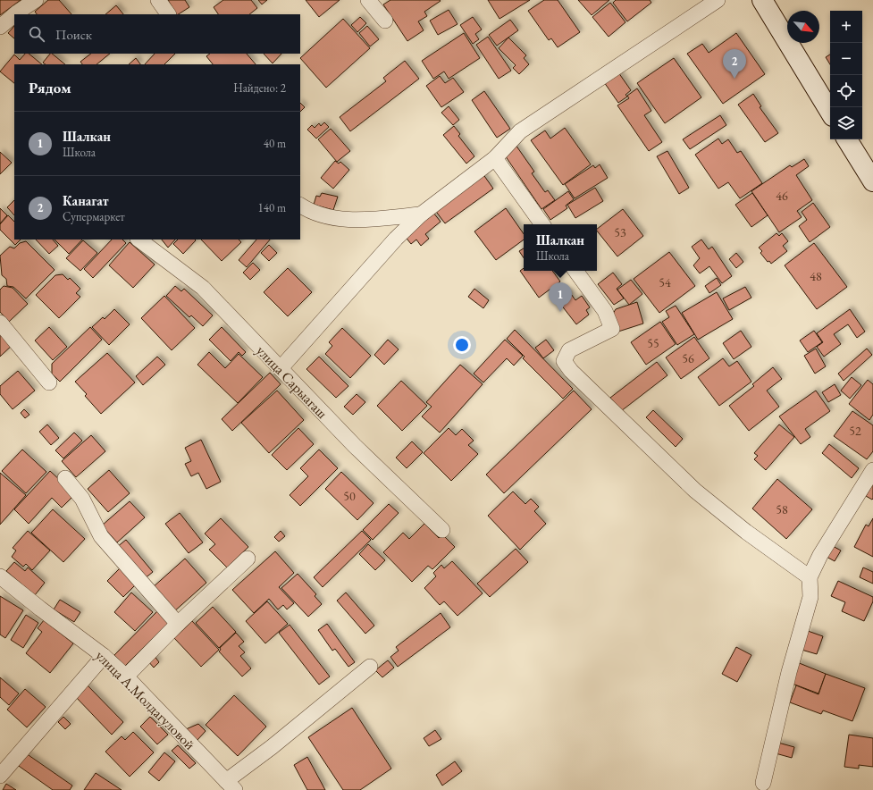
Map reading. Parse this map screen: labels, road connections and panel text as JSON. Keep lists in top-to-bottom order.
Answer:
{
  "streets": {
    "street": ["улица Сарыагаш", "улица А.Молдагуловой"]
  },
  "house_numbers": [
    "46",
    "53",
    "48",
    "54",
    "55",
    "56",
    "52",
    "50",
    "58"
  ],
  "north": "bottom right",
  "page": {
    "map_buttons": ["+", "−"],
    "search": "Поиск",
    "pins": ["2", "1"],
    "heading": ["Рядом", "Найдено: 2"],
    "list": [
      {
        "mark": "1",
        "name": "Шалкан",
        "note": "Школа",
        "value": "40 m"
      },
      {
        "mark": "2",
        "name": "Канагат",
        "note": "Супермаркет",
        "value": "140 m"
      }
    ],
    "popup": ["Шалкан", "Школа"]
  }
}
